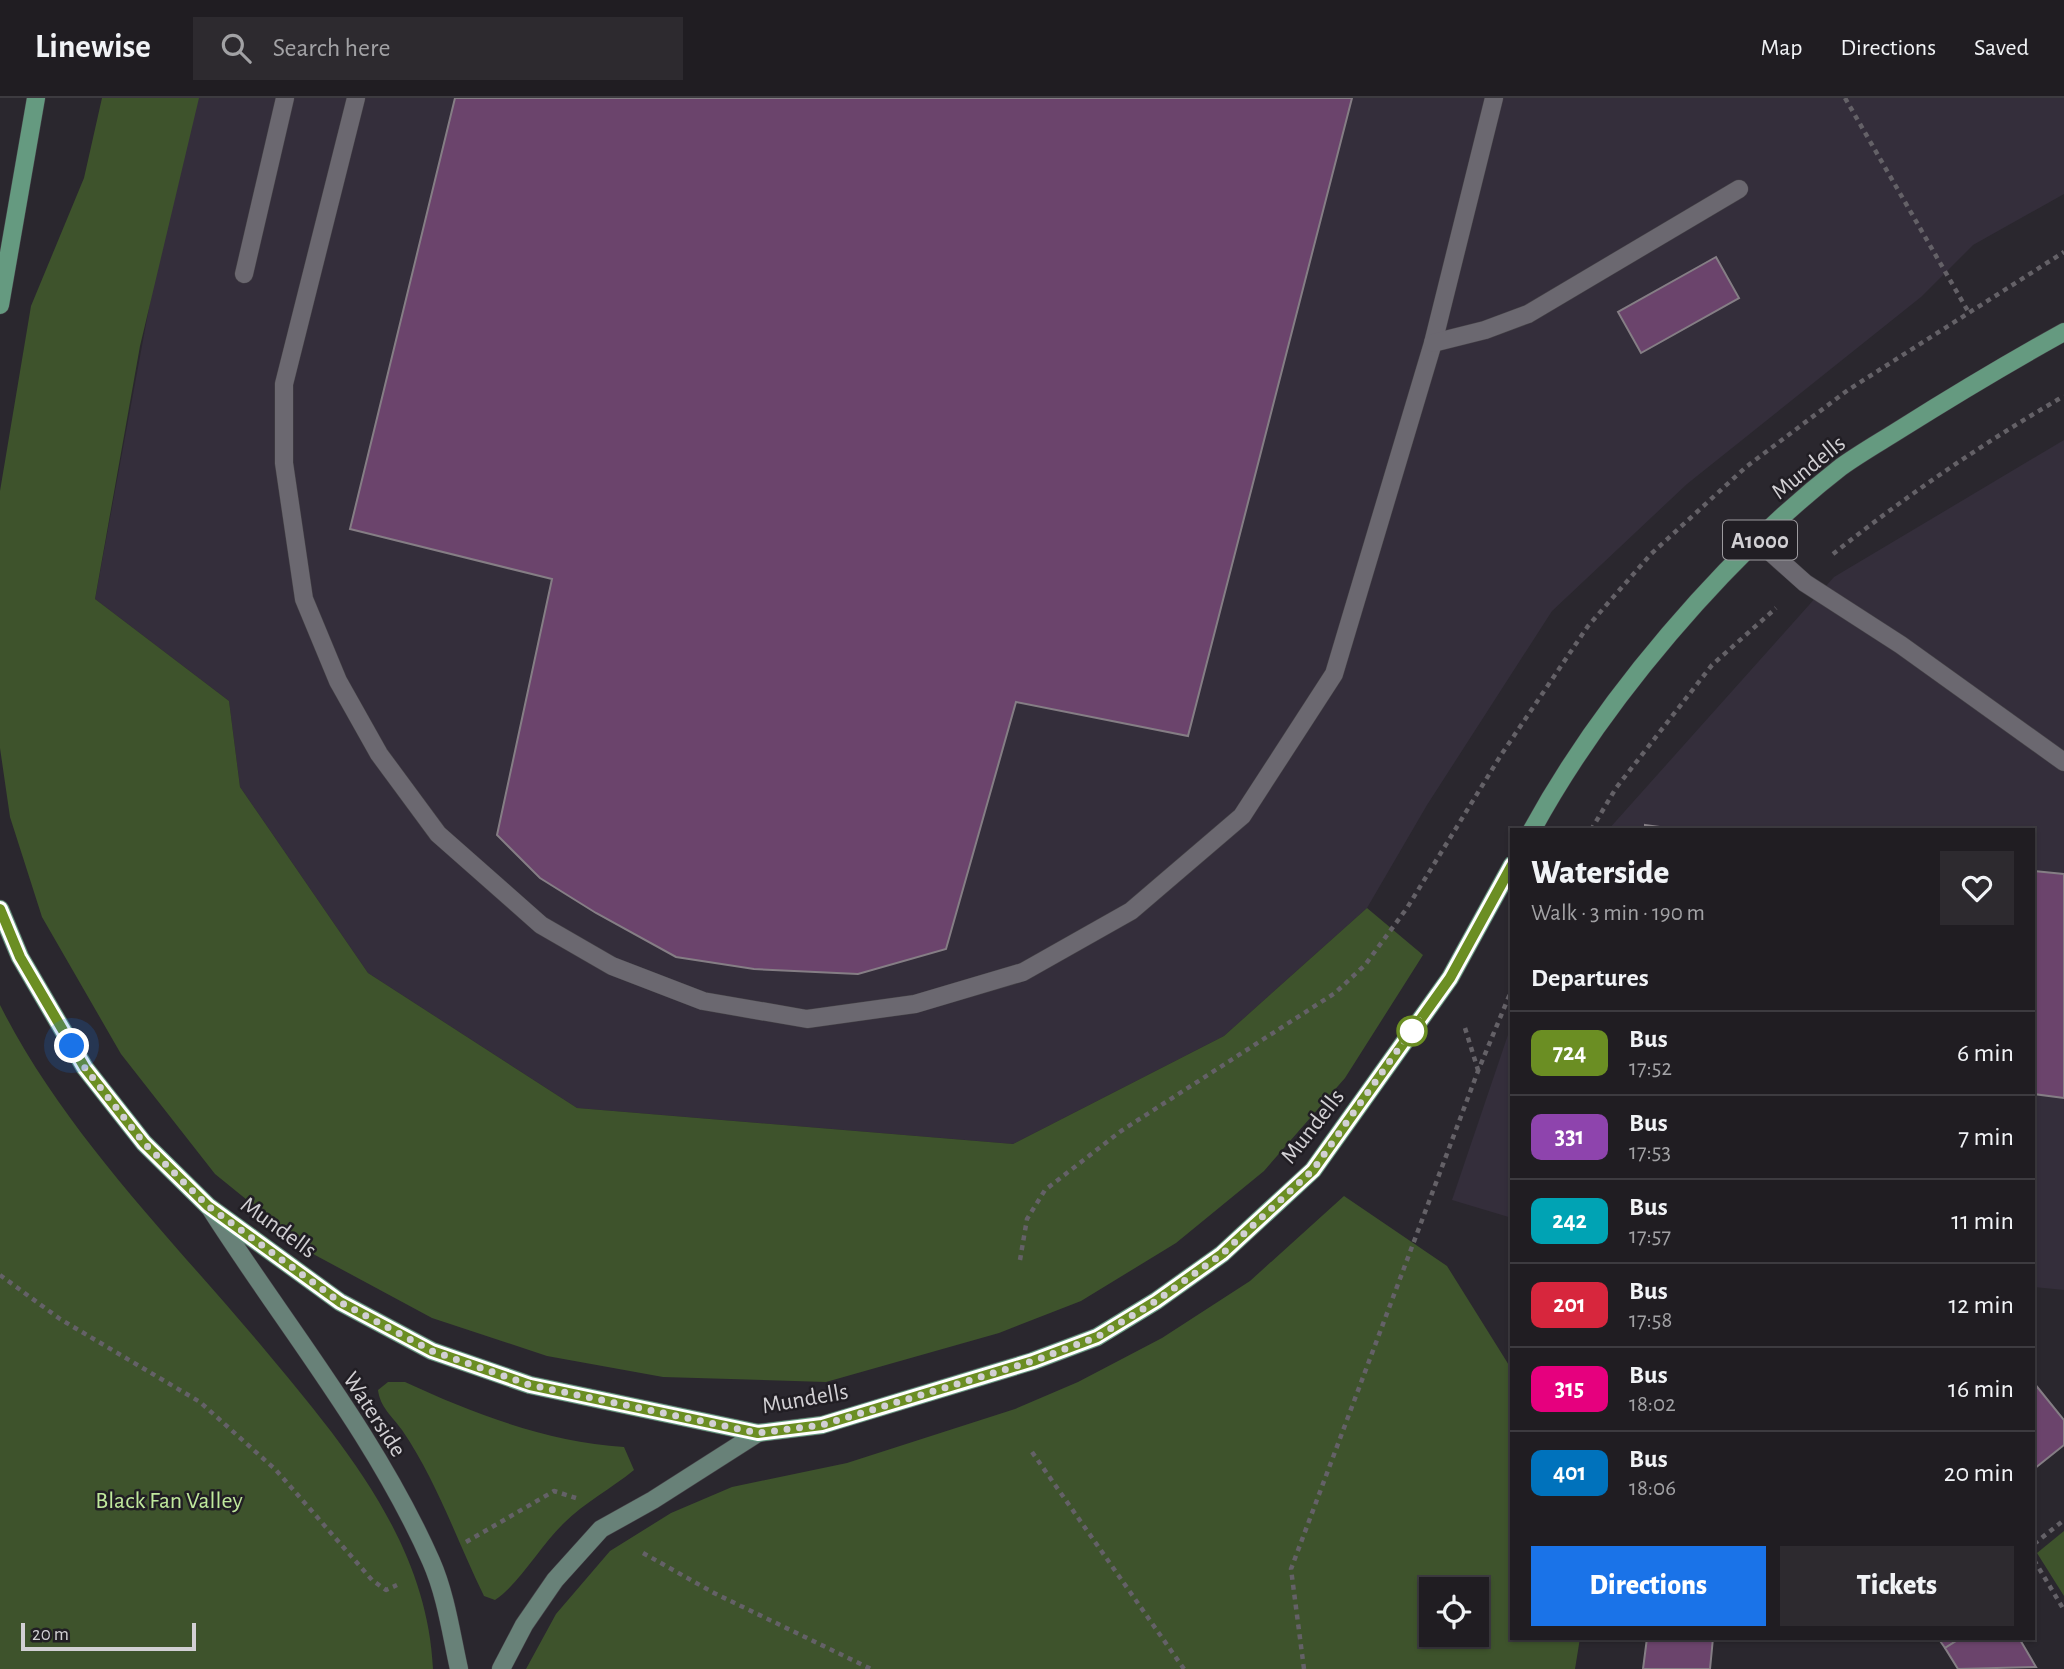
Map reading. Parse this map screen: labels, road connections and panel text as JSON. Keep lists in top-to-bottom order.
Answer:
{
  "streets": {
    "main road": ["Mundells", "A1000", "Waterside"]
  },
  "crossings": [
    ["Mundells", "Waterside"]
  ],
  "parks": ["Black Fan Valley"],
  "lines": ["bus line 724"],
  "scale_bar": "20 m",
  "page": {
    "header": "Linewise",
    "search": "Search here",
    "nav": ["Map", "Directions", "Saved"],
    "heading": [
      ["Waterside", "Walk · 3 min · 190 m"],
      "Departures"
    ],
    "list": [
      {
        "mark": "724",
        "name": "Bus",
        "note": "17:52",
        "value": "6 min"
      },
      {
        "mark": "331",
        "name": "Bus",
        "note": "17:53",
        "value": "7 min"
      },
      {
        "mark": "242",
        "name": "Bus",
        "note": "17:57",
        "value": "11 min"
      },
      {
        "mark": "201",
        "name": "Bus",
        "note": "17:58",
        "value": "12 min"
      },
      {
        "mark": "315",
        "name": "Bus",
        "note": "18:02",
        "value": "16 min"
      },
      {
        "mark": "401",
        "name": "Bus",
        "note": "18:06",
        "value": "20 min"
      }
    ],
    "buttons": ["Directions", "Tickets"],
    "scale": "20 m"
  }
}
